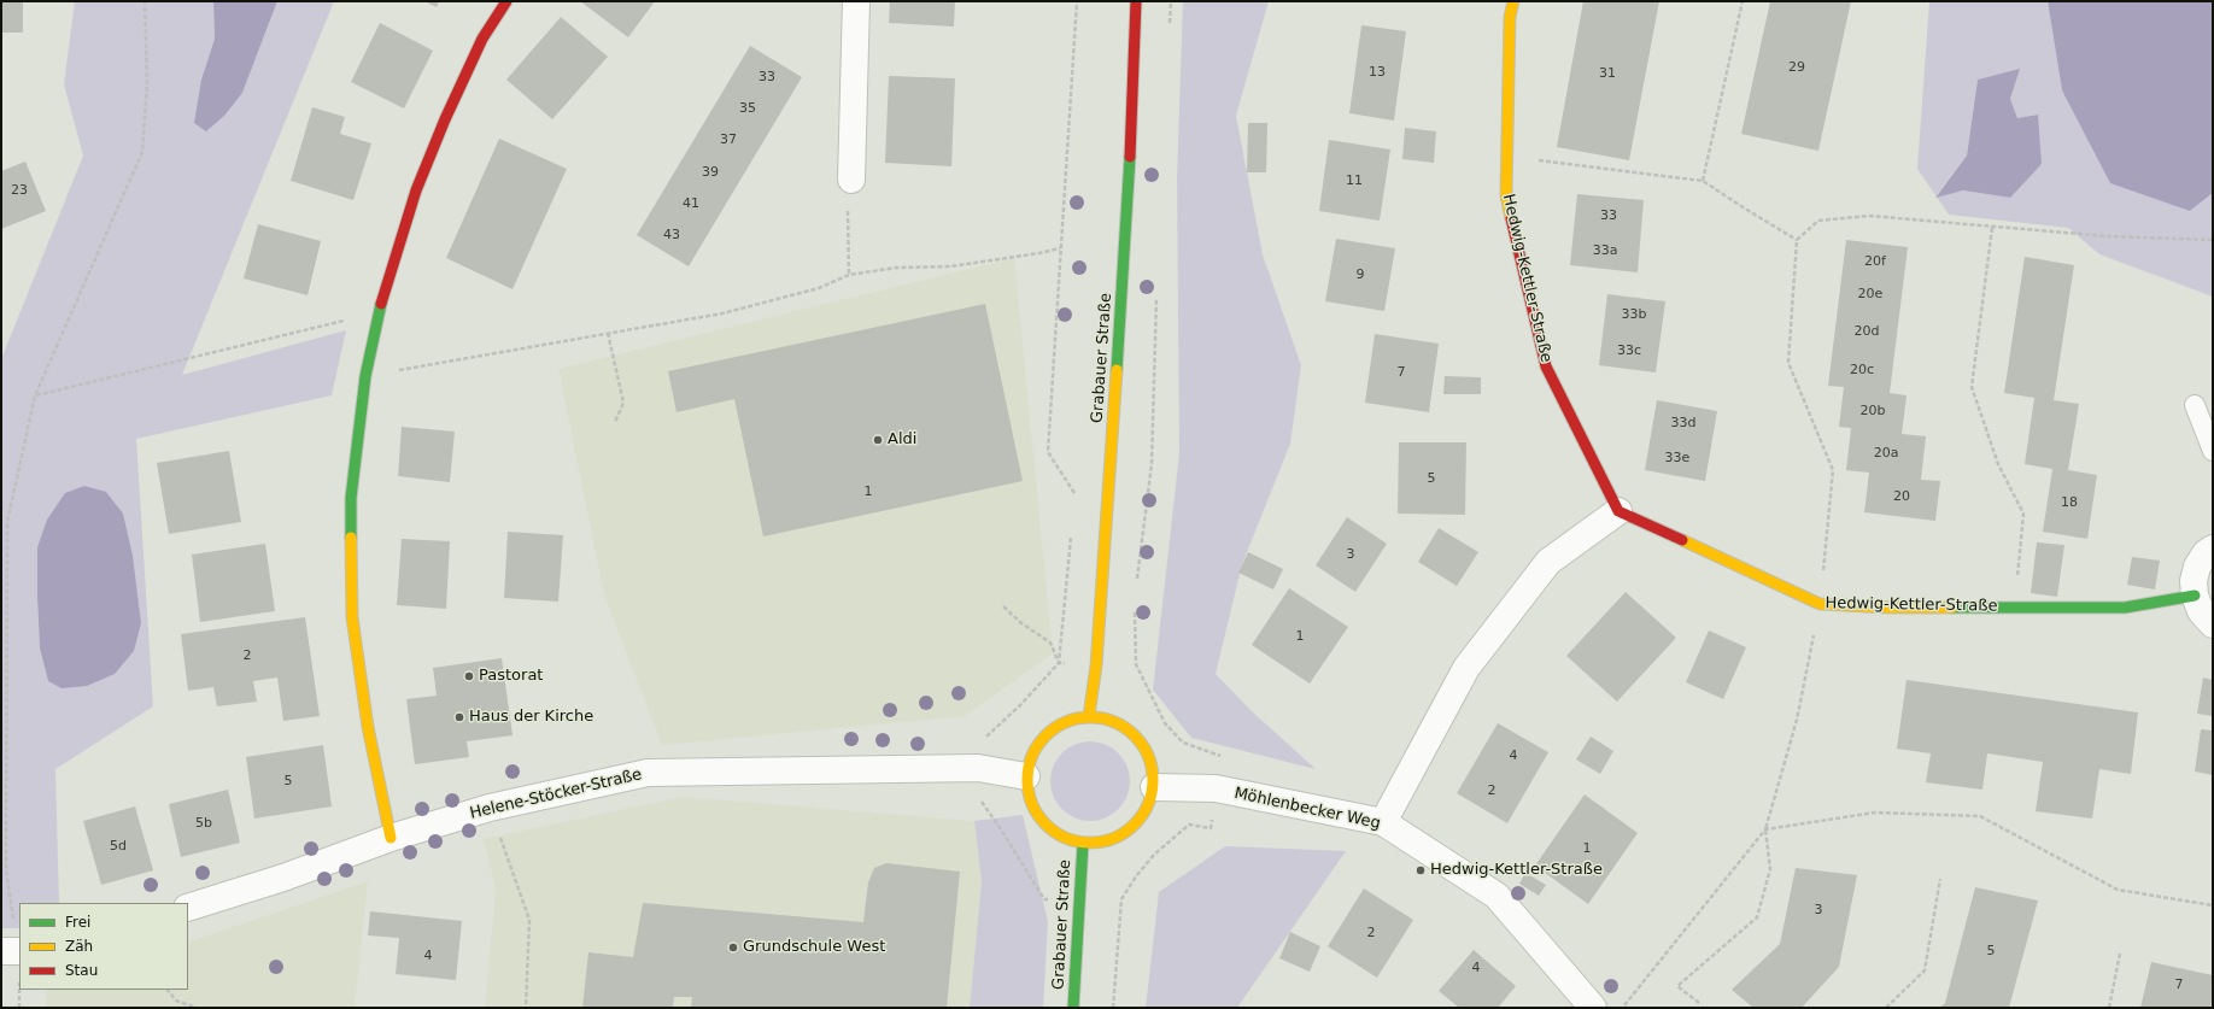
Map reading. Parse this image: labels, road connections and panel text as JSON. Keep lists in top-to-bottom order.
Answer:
{
  "streets": {
    "street": [
      "Hedwig-Kettler-Straße",
      "Grabauer Straße",
      "Helene-Stöcker-Straße",
      "Möhlenbecker Weg"
    ]
  },
  "crossings": [
    ["Grabauer Straße", "Helene-Stöcker-Straße"],
    ["Grabauer Straße", "Möhlenbecker Weg"],
    ["Helene-Stöcker-Straße", "Möhlenbecker Weg"]
  ],
  "places": [
    "Aldi",
    "Pastorat",
    "Haus der Kirche",
    "Hedwig-Kettler-Straße",
    "Grundschule West"
  ],
  "house_numbers": [
    "29",
    "13",
    "31",
    "33",
    "35",
    "37",
    "39",
    "11",
    "23",
    "41",
    "33",
    "43",
    "33a",
    "20f",
    "9",
    "20e",
    "33b",
    "20d",
    "33c",
    "20c",
    "7",
    "20b",
    "33d",
    "20a",
    "33e",
    "5",
    "1",
    "20",
    "18",
    "3",
    "1",
    "2",
    "4",
    "5",
    "2",
    "5b",
    "5d",
    "1",
    "3",
    "2",
    "5",
    "4",
    "4",
    "7"
  ],
  "legend": ["Frei", "Zäh", "Stau"]
}
